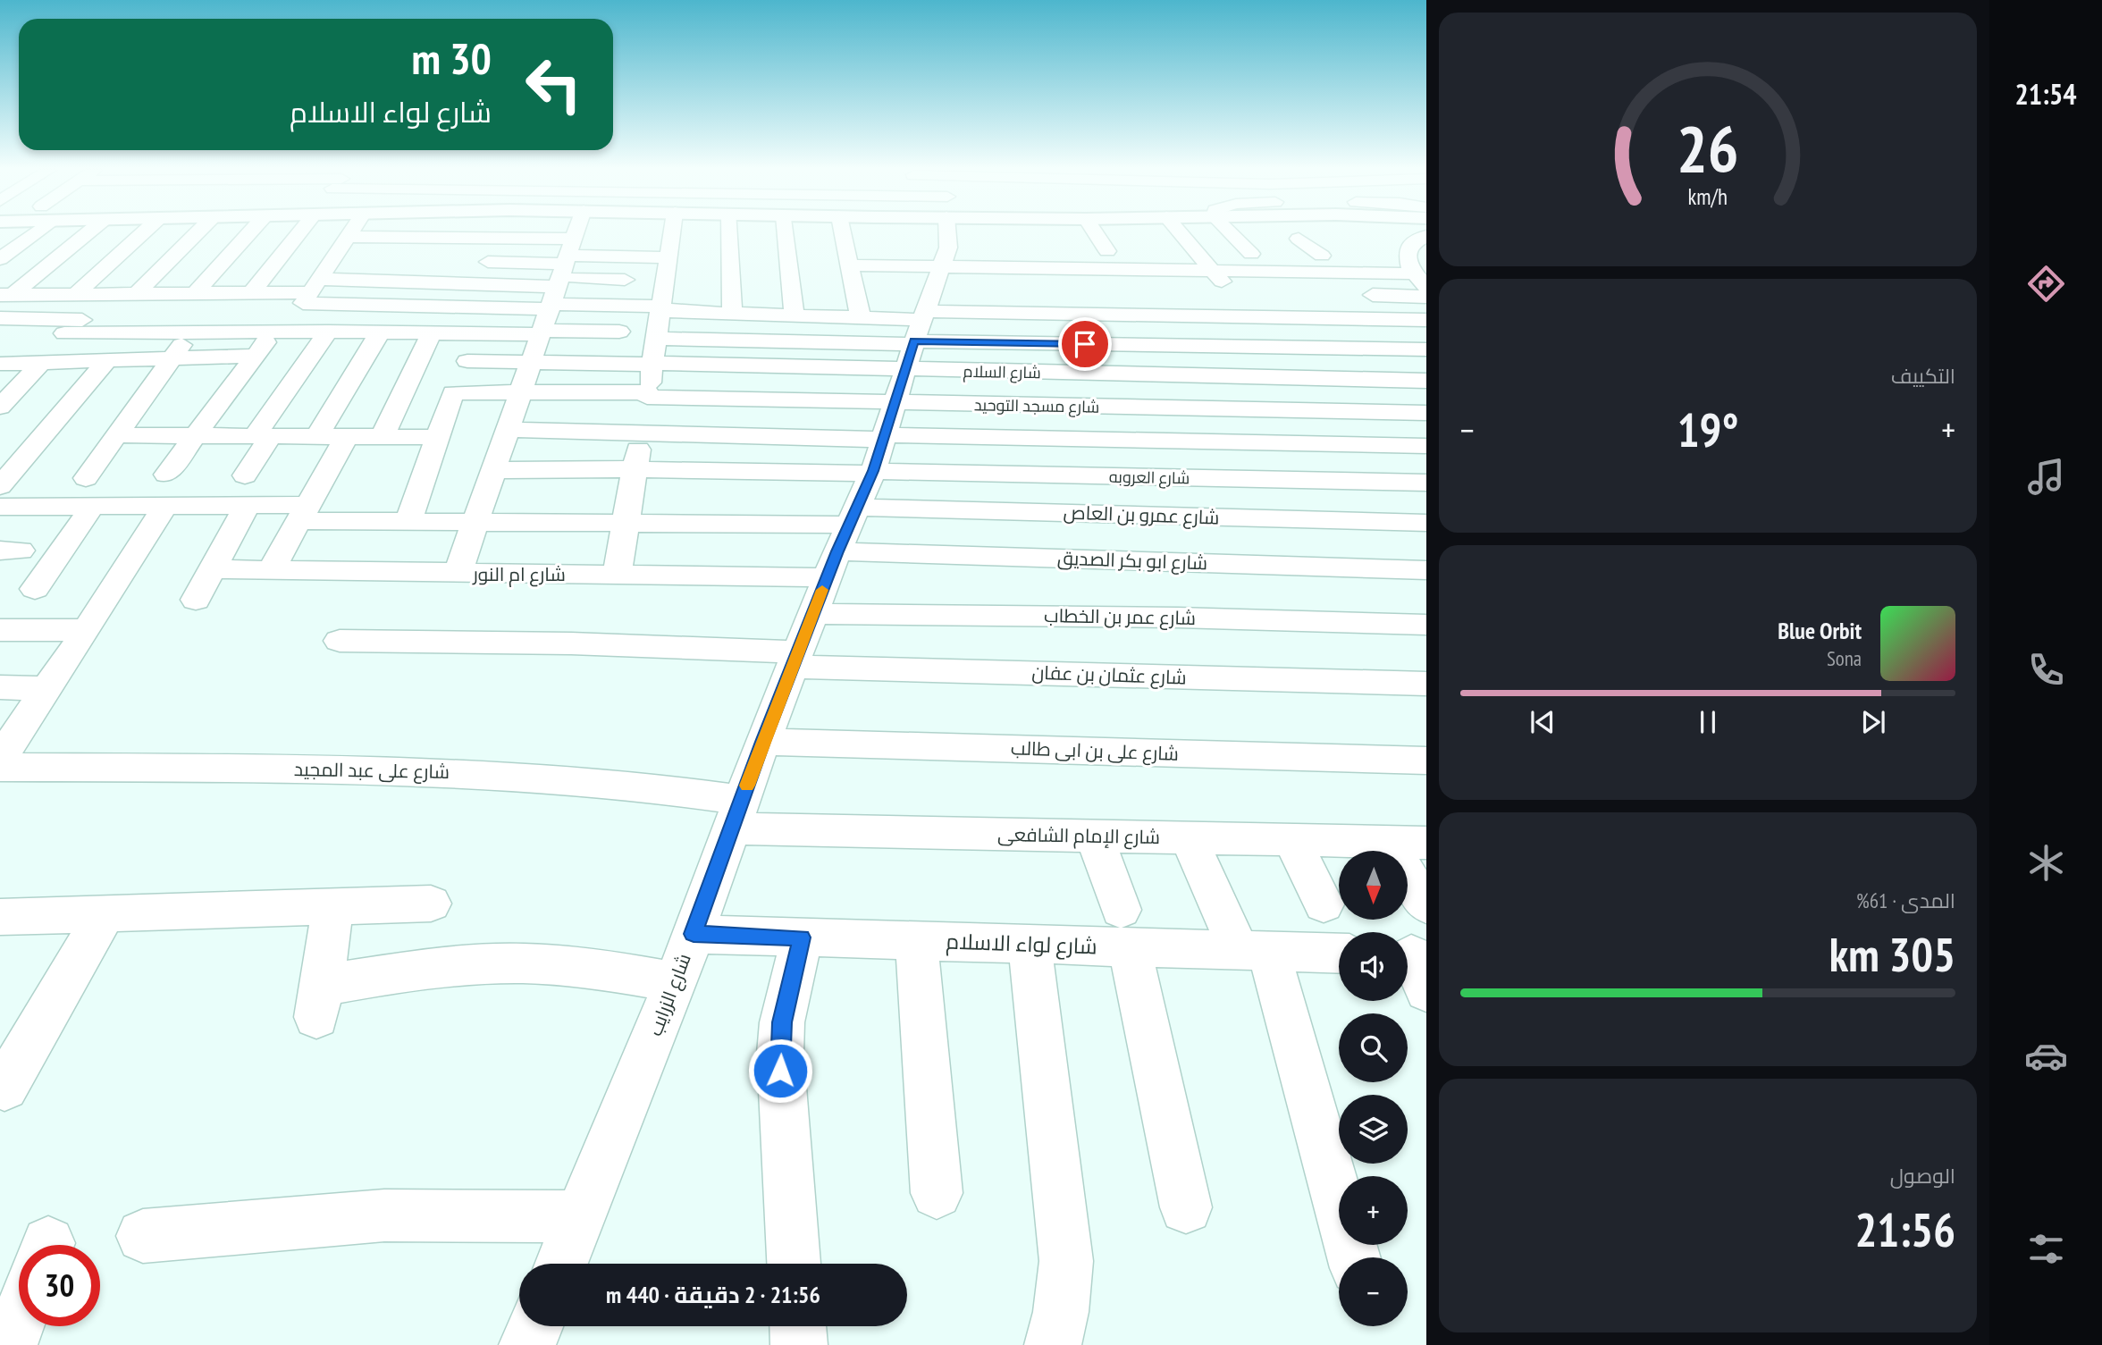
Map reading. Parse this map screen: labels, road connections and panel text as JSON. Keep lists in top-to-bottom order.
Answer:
{
  "streets": {
    "street": [
      "شارع السلام",
      "شارع مسجد التوحيد",
      "شارع العروبه",
      "شارع عمرو بن العاص",
      "شارع ابو بكر الصديق",
      "شارع ام النور",
      "شارع عمر بن الخطاب",
      "شارع عثمان بن عفان",
      "شارع على بن ابى طالب",
      "شارع على عبد المجيد",
      "شارع الإمام الشافعى",
      "شارع لواء الاسلام",
      "شارع الزرايب"
    ]
  },
  "crossings": [
    ["شارع السلام", "شارع الزرايب"],
    ["شارع مسجد التوحيد", "شارع العروبه"],
    ["شارع مسجد التوحيد", "شارع الزرايب"],
    ["شارع العروبه", "شارع الزرايب"],
    ["شارع عمرو بن العاص", "شارع ابو بكر الصديق"],
    ["شارع عمرو بن العاص", "شارع ام النور"],
    ["شارع عمرو بن العاص", "شارع الزرايب"],
    ["شارع ابو بكر الصديق", "شارع ام النور"],
    ["شارع ابو بكر الصديق", "شارع الزرايب"],
    ["شارع ام النور", "شارع الزرايب"],
    ["شارع عمر بن الخطاب", "شارع الزرايب"],
    ["شارع عثمان بن عفان", "شارع الزرايب"],
    ["شارع على بن ابى طالب", "شارع الزرايب"],
    ["شارع على عبد المجيد", "شارع الإمام الشافعى"],
    ["شارع على عبد المجيد", "شارع الزرايب"],
    ["شارع الإمام الشافعى", "شارع الزرايب"],
    ["شارع لواء الاسلام", "شارع الزرايب"]
  ],
  "north": "bottom",
  "page": {
    "tabs": "21:54",
    "turn": ["30 m", "شارع لواء الاسلام"],
    "tile": [
      "التكييف",
      ["المدى · 61%", "305 km"],
      ["الوصول", "21:56"]
    ],
    "heat": ["−", "19°", "+"],
    "song": ["Blue Orbit", "Sona"],
    "map_buttons": ["+", "−"],
    "limit": "30",
    "trip": "21:56 · 2 دقيقة · 440 m",
    "gauge": ["26", "km/h"]
  }
}
